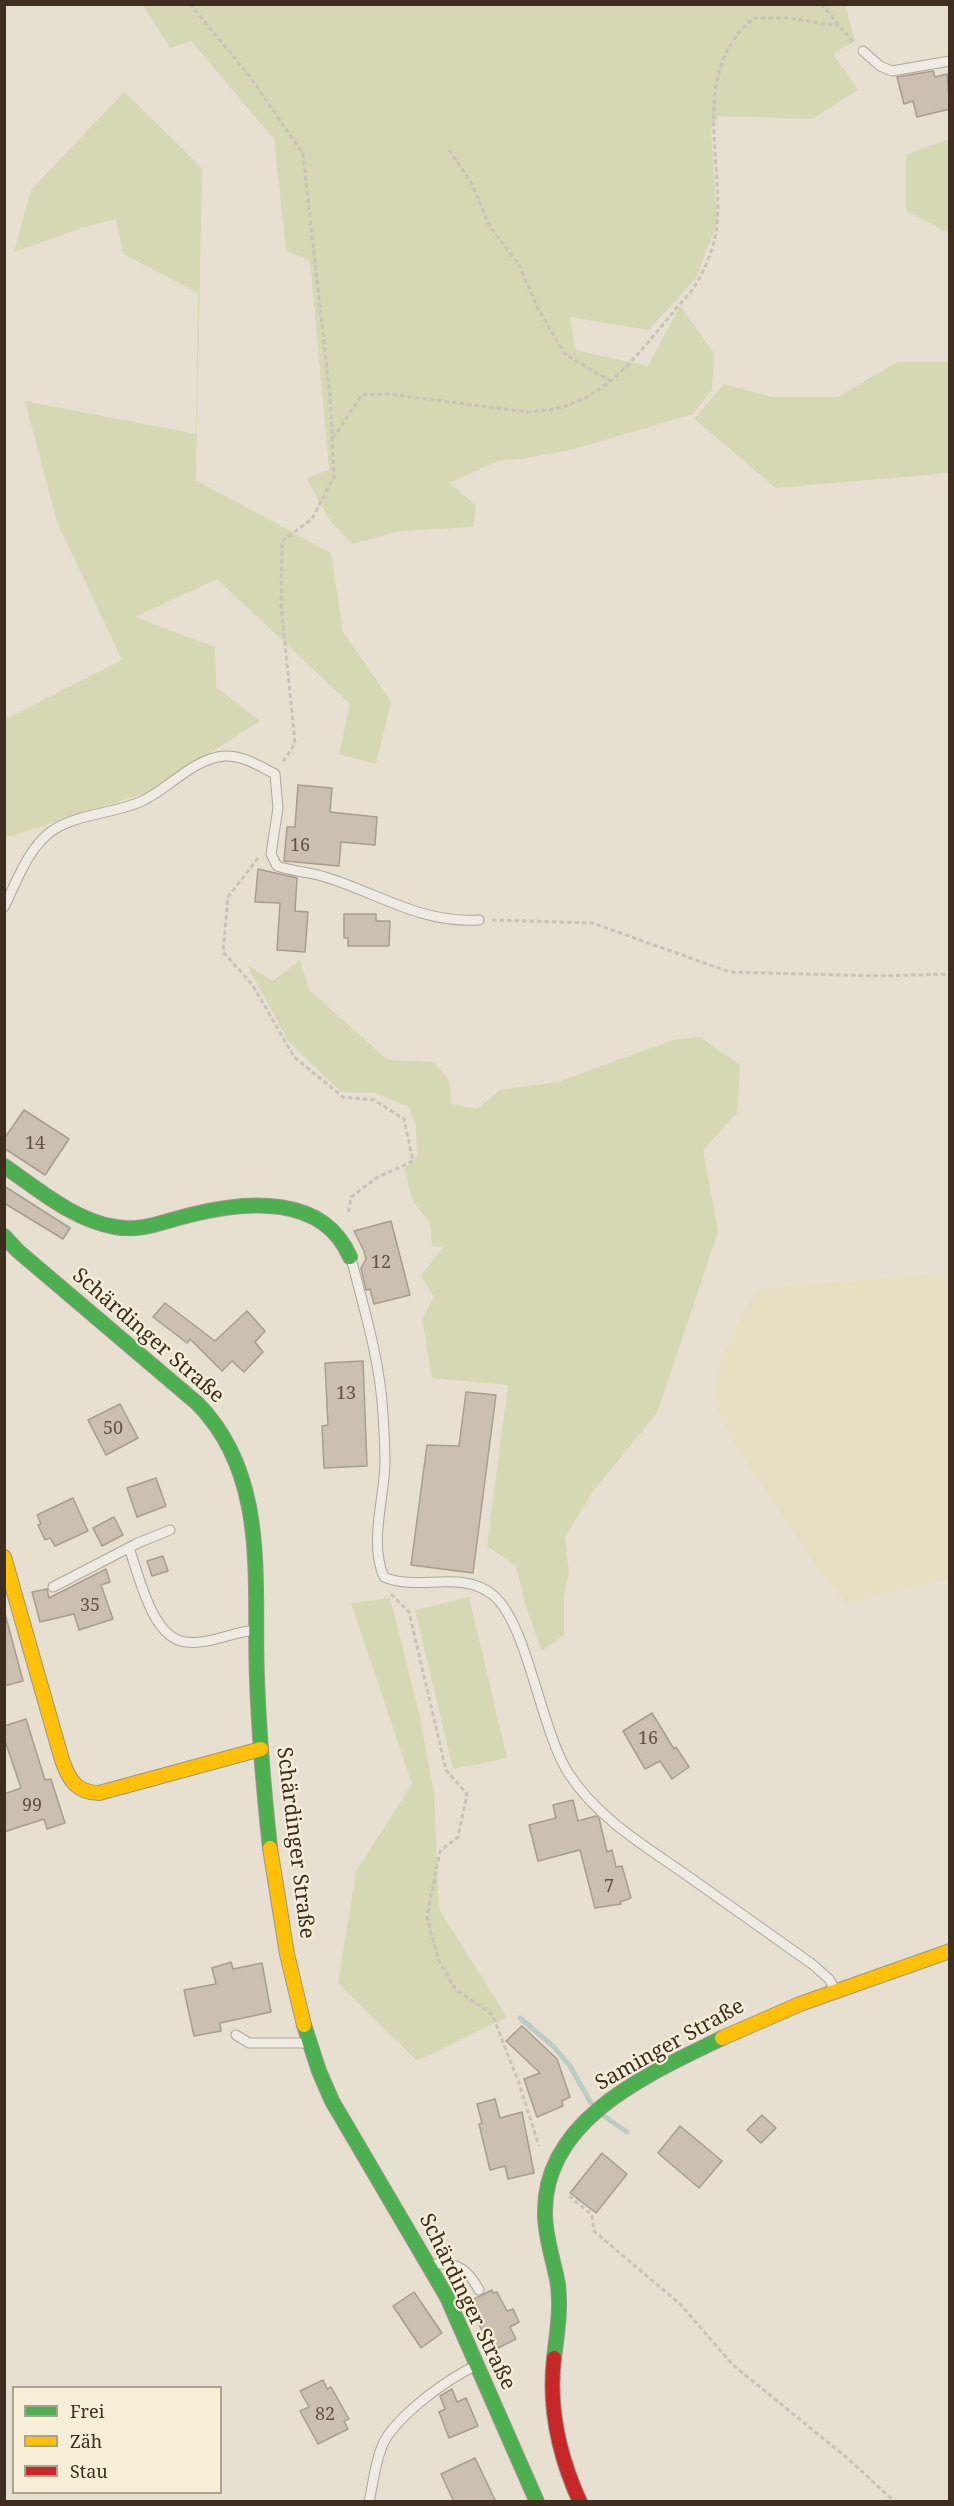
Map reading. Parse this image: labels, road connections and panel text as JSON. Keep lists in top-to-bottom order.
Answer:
{
  "streets": {
    "street": ["Schärdinger Straße", "Saminger Straße"]
  },
  "house_numbers": [
    "16",
    "14",
    "12",
    "13",
    "50",
    "35",
    "16",
    "99",
    "7",
    "82"
  ],
  "legend": ["Frei", "Zäh", "Stau"]
}
